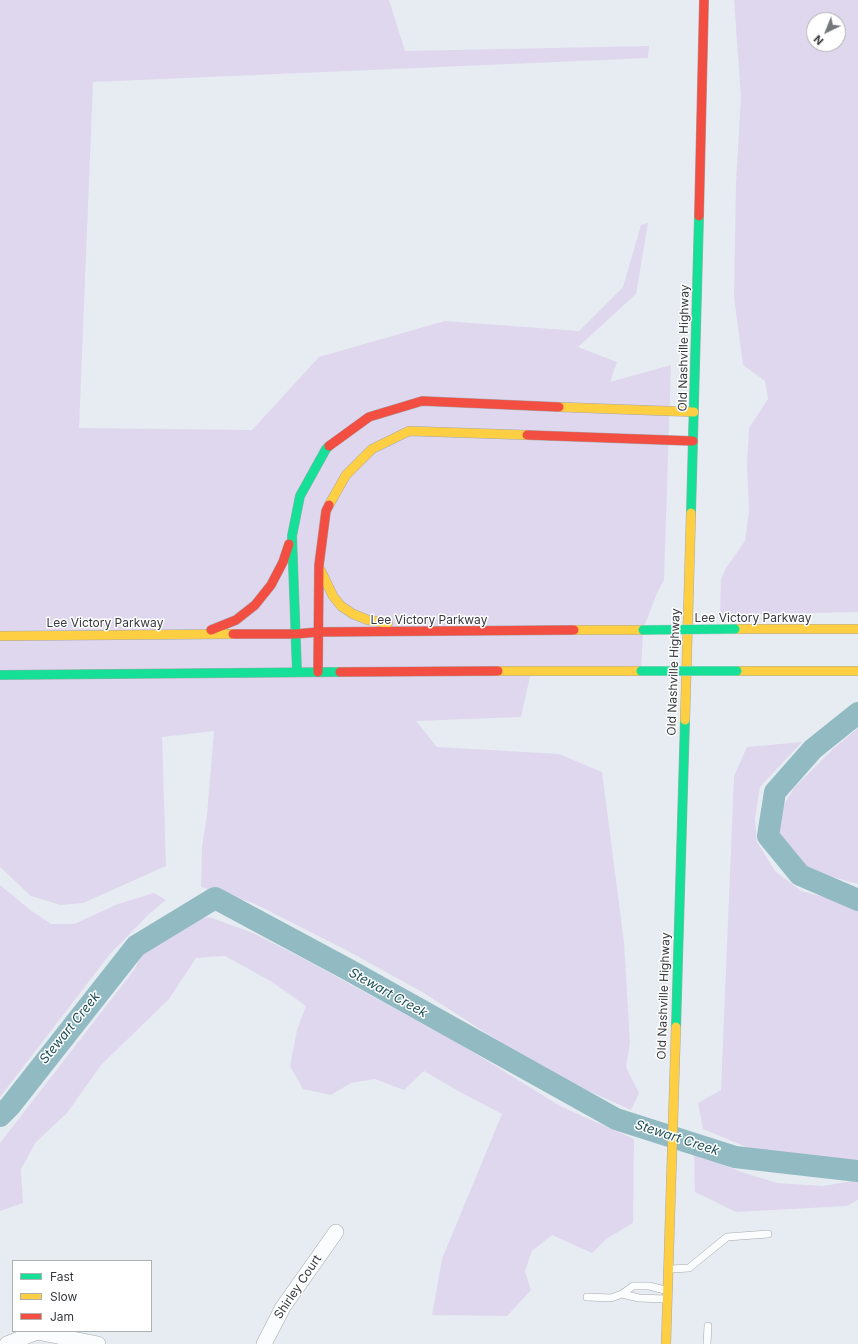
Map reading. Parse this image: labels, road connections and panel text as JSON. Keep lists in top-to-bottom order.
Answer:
{
  "streets": {
    "main road": ["Old Nashville Highway", "Lee Victory Parkway"],
    "street": ["Shirley Court"]
  },
  "water": ["Stewart Creek"],
  "legend": ["Fast", "Slow", "Jam"],
  "north": "bottom left"
}
